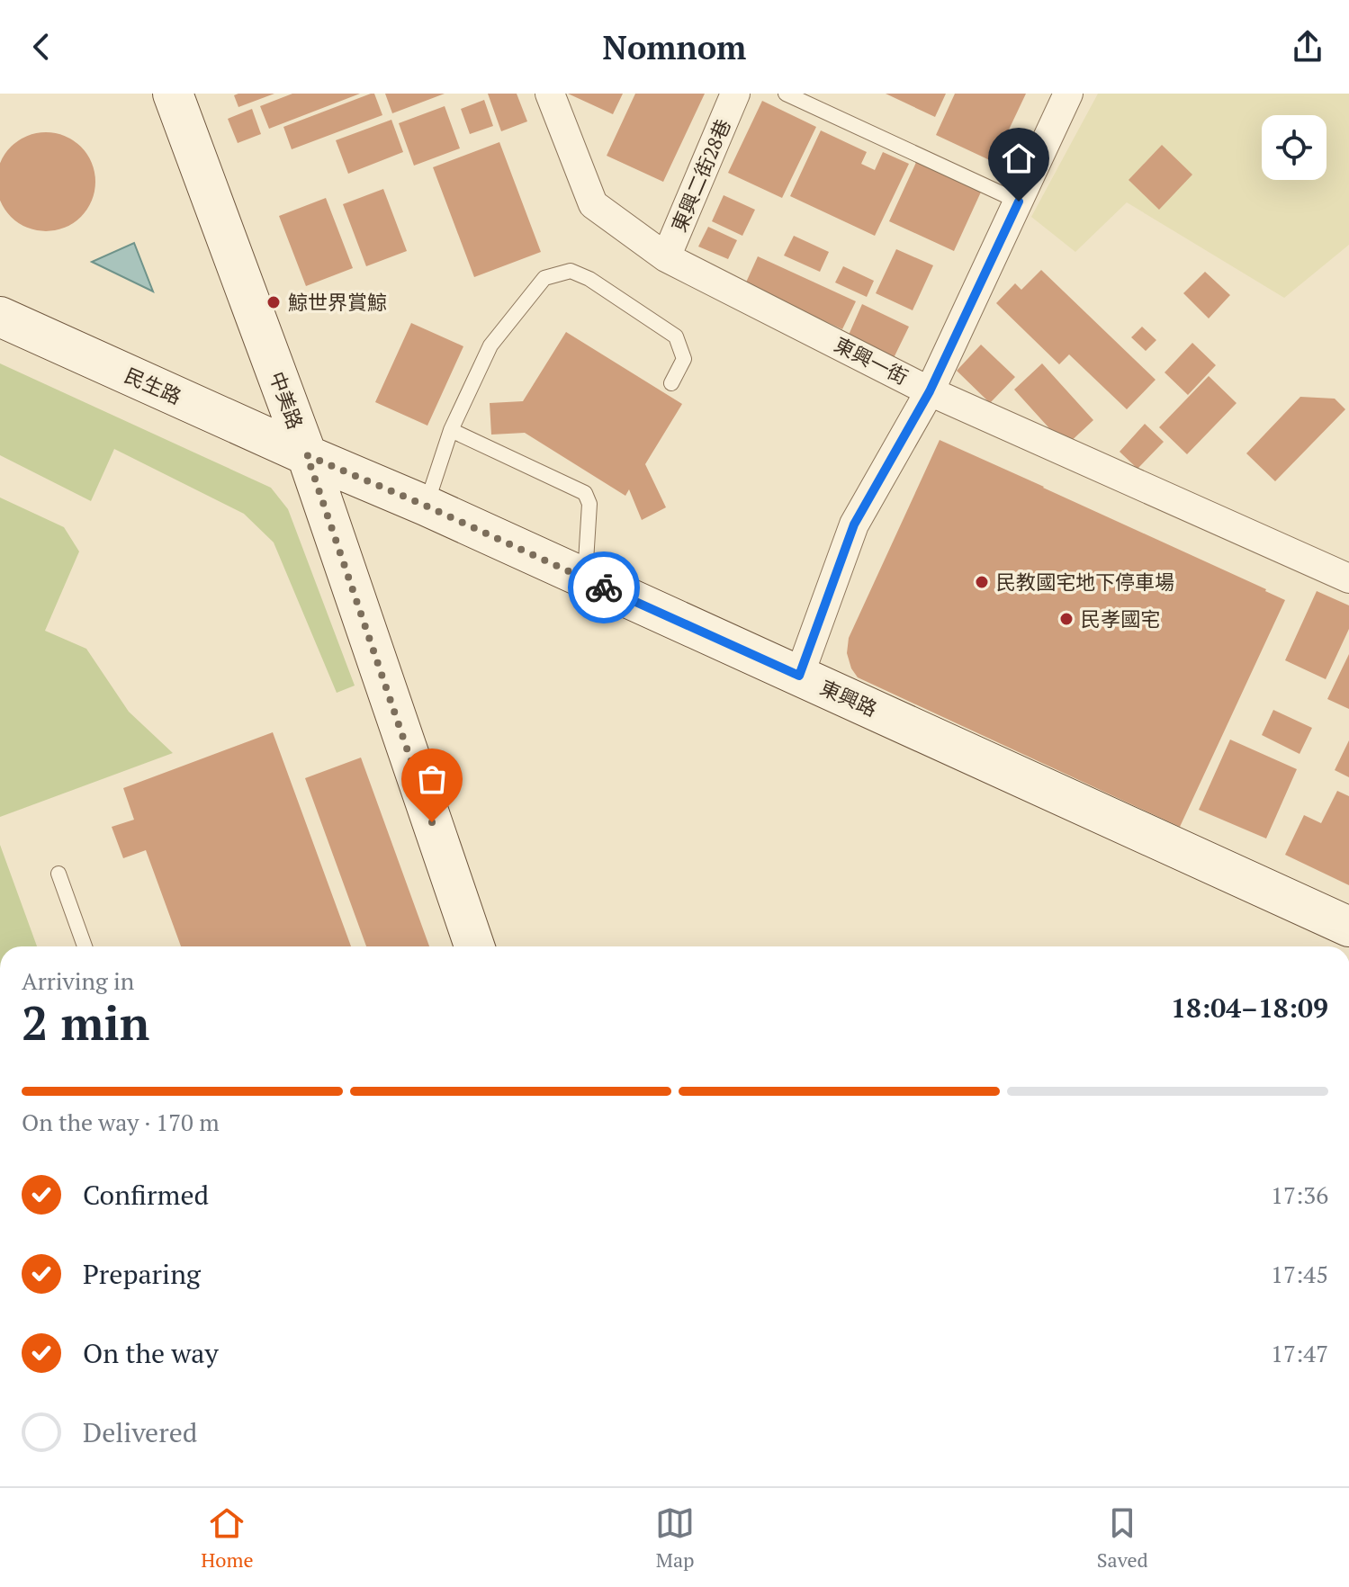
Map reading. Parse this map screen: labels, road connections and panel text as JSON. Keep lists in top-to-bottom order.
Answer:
{
  "streets": {
    "street": [
      "東興二街28巷",
      "東興一街",
      "民生路",
      "中美路",
      "東興路"
    ]
  },
  "crossings": [
    ["東興二街28巷", "東興一街"],
    ["民生路", "中美路"],
    ["民生路", "東興路"],
    ["中美路", "東興路"]
  ],
  "places": ["鯨世界賞鯨", "民教國宅地下停車場", "民孝國宅"],
  "page": {
    "header": "Nomnom",
    "heading": ["2 min", "Arriving in", "18:04–18:09"],
    "bar": "On the way · 170 m",
    "list": [
      ["Confirmed", "17:36"],
      ["Preparing", "17:45"],
      ["On the way", "17:47"],
      "Delivered"
    ],
    "tabs": ["Home", "Map", "Saved"]
  }
}
